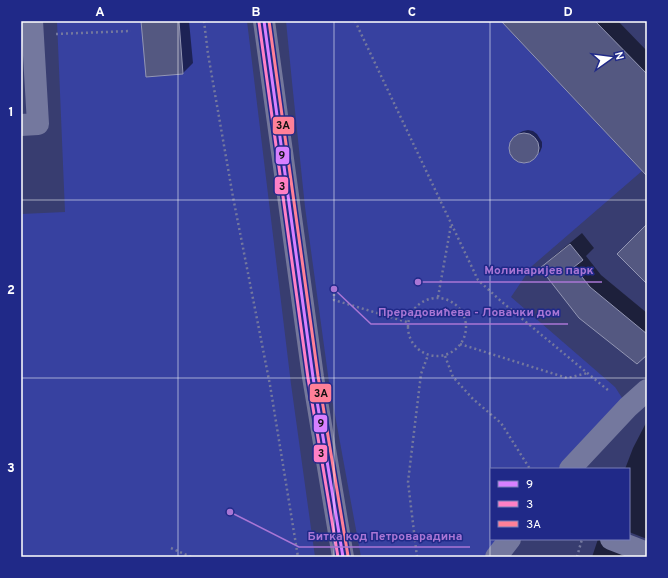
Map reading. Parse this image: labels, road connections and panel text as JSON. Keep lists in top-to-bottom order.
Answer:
{
  "places": ["Молинаријев парк", "Прерадовићева - Ловачки дом", "Битка код Петроварадина"],
  "lines": ["transit line 9", "transit line 3A", "transit line 3"],
  "legend": ["9", "3", "3A"],
  "north": "right",
  "grid": {
    "columns": [
      "A",
      "B",
      "C",
      "D"
    ],
    "rows": ["1", "2", "3"]
  }
}
